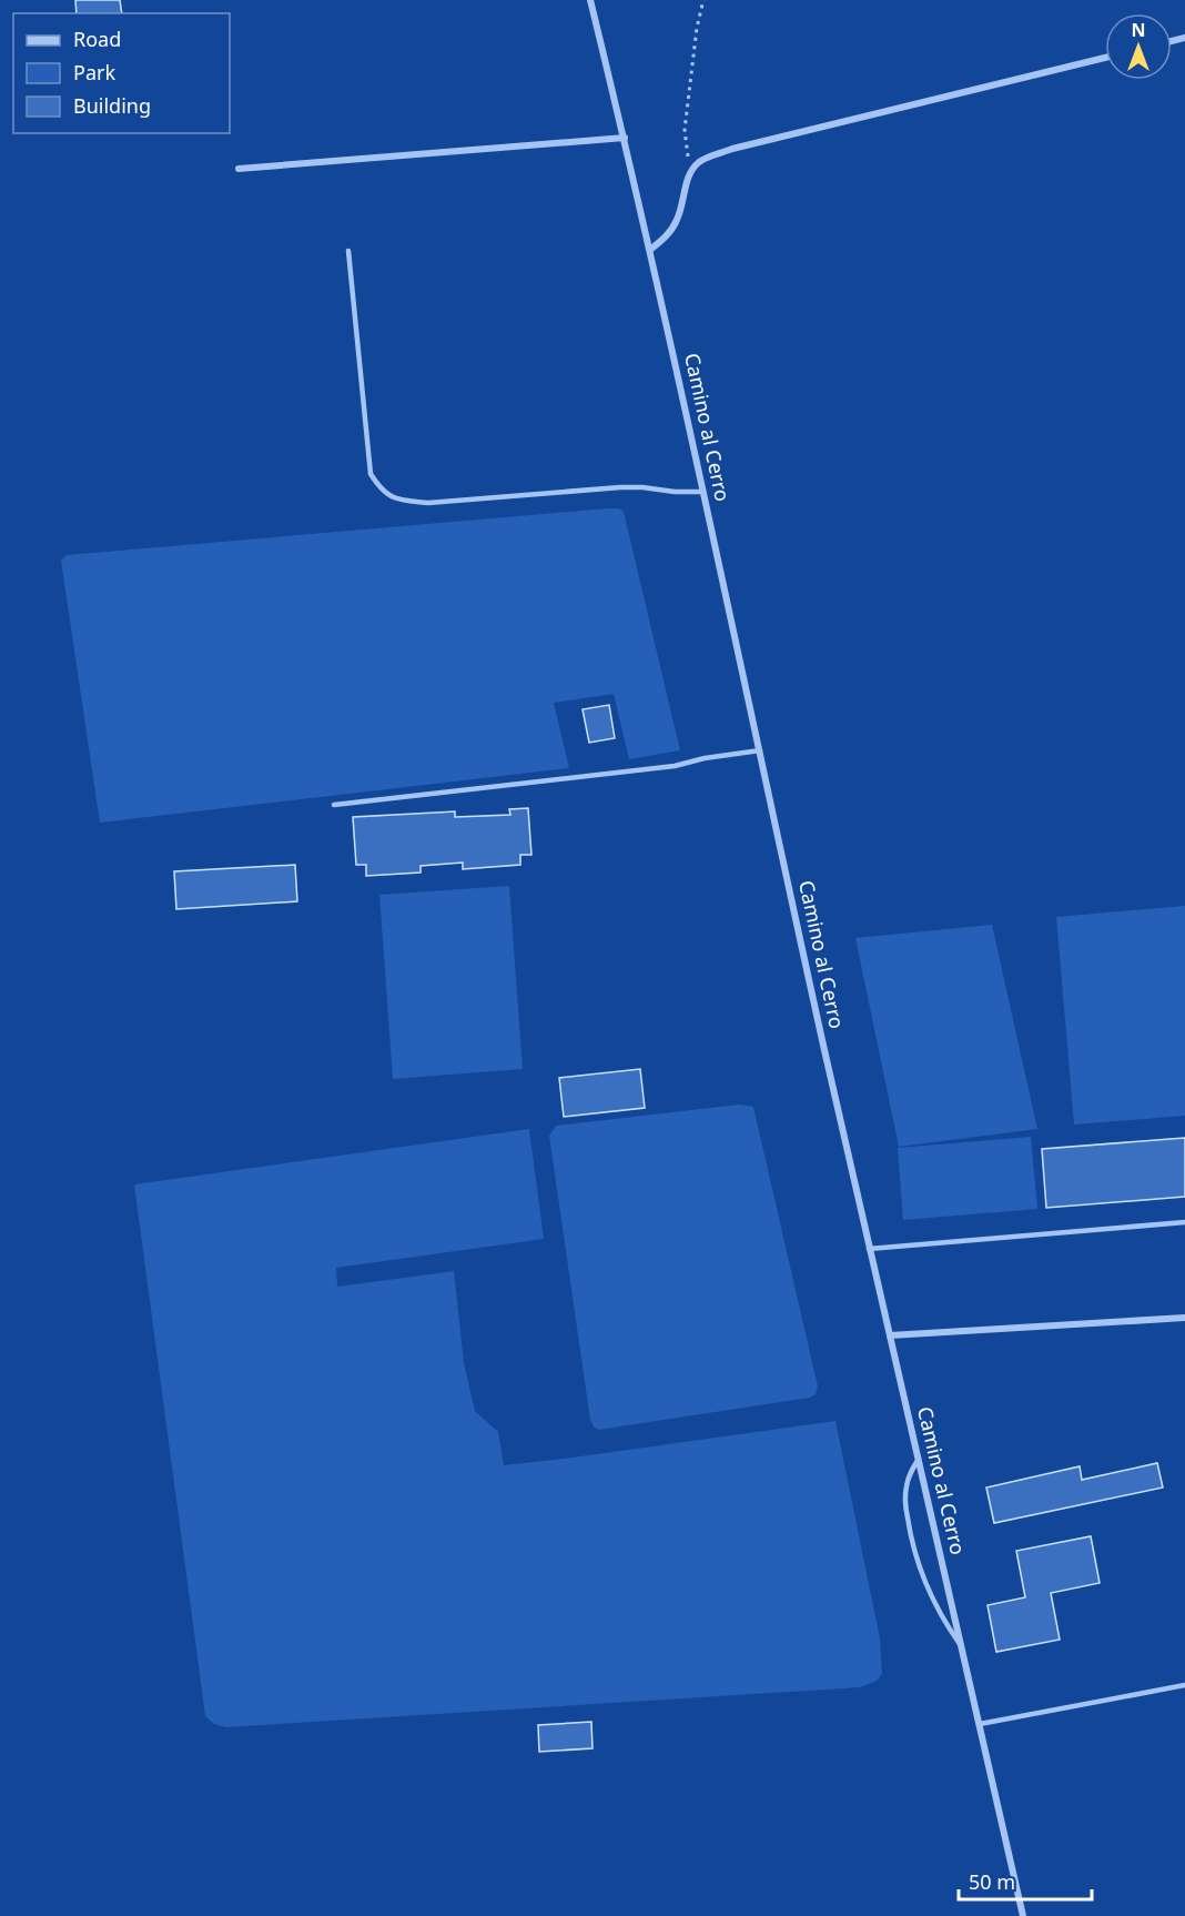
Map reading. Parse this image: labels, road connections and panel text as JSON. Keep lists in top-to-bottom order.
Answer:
{
  "streets": {
    "street": ["Camino al Cerro"]
  },
  "legend": ["Road", "Park", "Building"],
  "scale_bar": "50 m",
  "north": "top"
}
